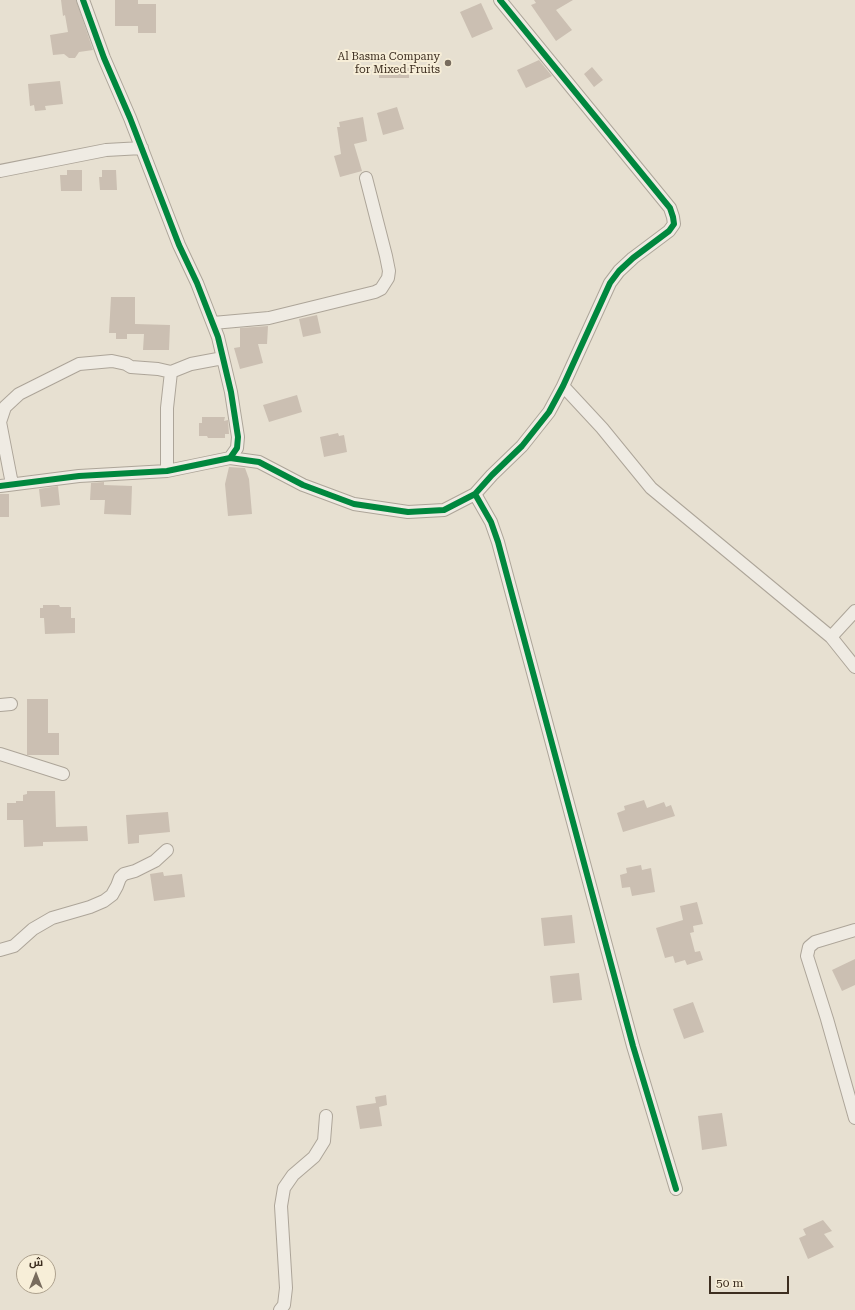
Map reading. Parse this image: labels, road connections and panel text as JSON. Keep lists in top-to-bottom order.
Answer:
{
  "places": ["Al Basma Company for Mixed Fruits"],
  "scale_bar": "50 m",
  "north": "top"
}
